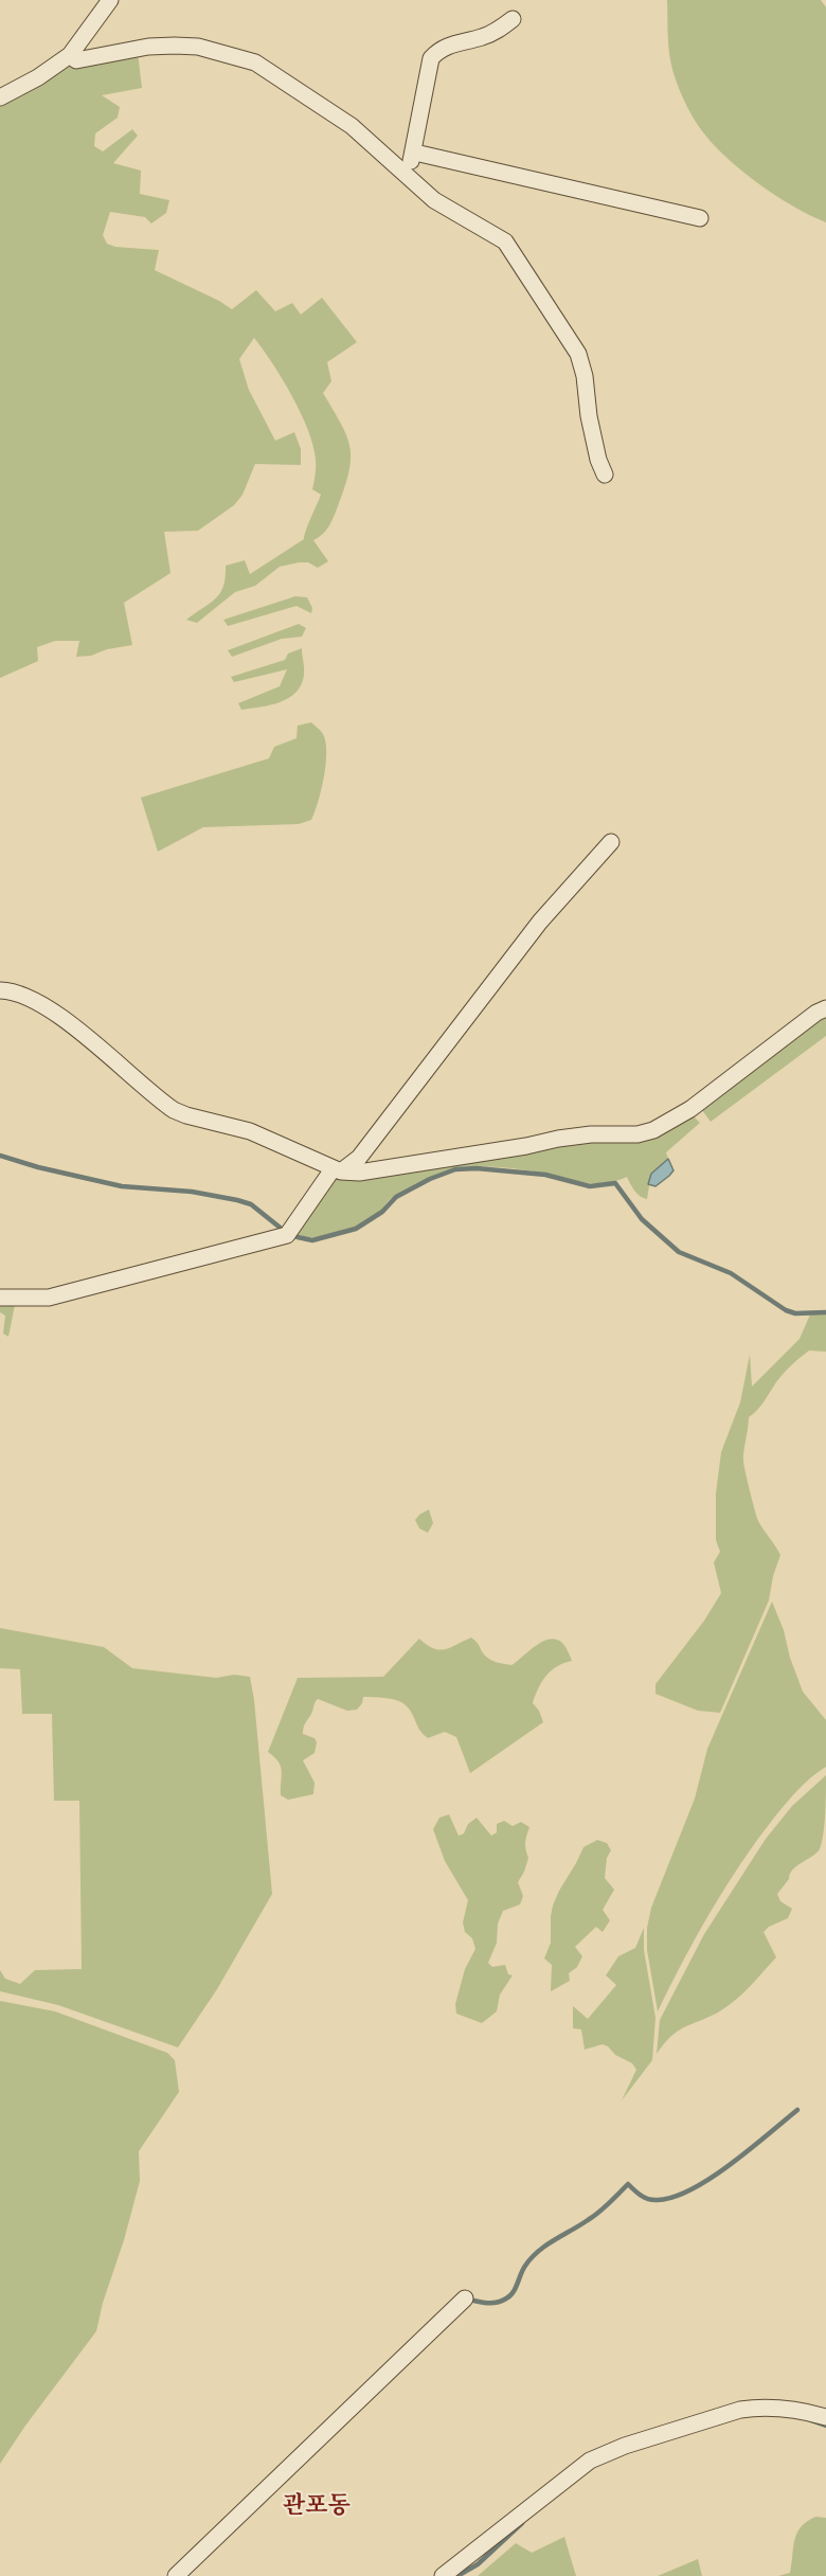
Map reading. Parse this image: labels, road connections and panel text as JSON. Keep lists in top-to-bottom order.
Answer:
{
  "districts": ["관포동"]
}
